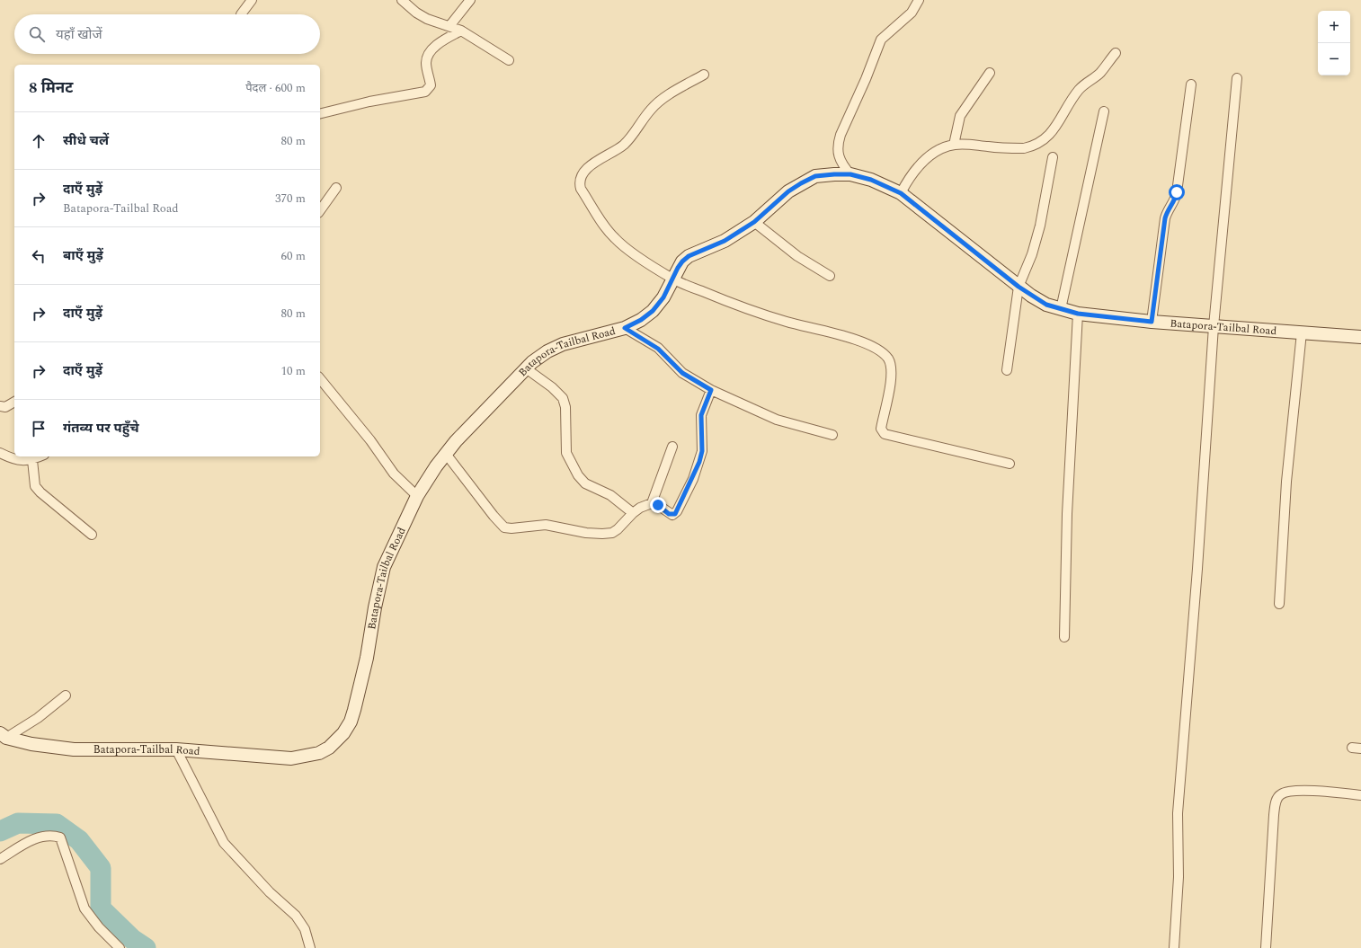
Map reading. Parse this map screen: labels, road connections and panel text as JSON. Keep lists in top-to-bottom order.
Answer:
{
  "streets": {
    "main road": ["Batapora-Tailbal Road"]
  },
  "page": {
    "map_buttons": ["+", "−"],
    "search": "यहाँ खोजें",
    "heading": ["8 मिनट", "पैदल · 600 m"],
    "list": [
      ["सीधे चलें", "80 m"],
      ["दाएँ मुड़ें", "Batapora-Tailbal Road", "370 m"],
      ["बाएँ मुड़ें", "60 m"],
      ["दाएँ मुड़ें", "80 m"],
      ["दाएँ मुड़ें", "10 m"],
      "गंतव्य पर पहुँचे"
    ]
  }
}
